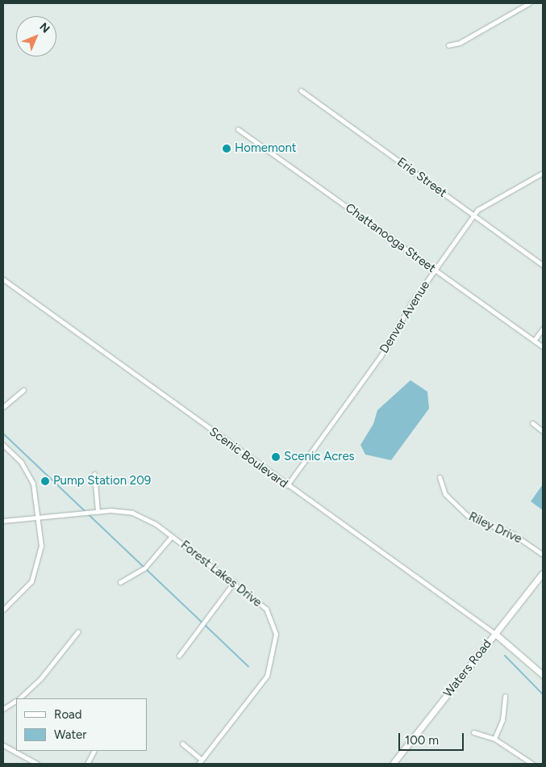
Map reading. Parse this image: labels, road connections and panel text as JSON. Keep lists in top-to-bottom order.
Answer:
{
  "streets": {
    "street": [
      "Erie Street",
      "Chattanooga Street",
      "Denver Avenue",
      "Scenic Boulevard",
      "Riley Drive",
      "Forest Lakes Drive",
      "Waters Road"
    ]
  },
  "crossings": [
    ["Erie Street", "Denver Avenue"],
    ["Chattanooga Street", "Denver Avenue"],
    ["Denver Avenue", "Scenic Boulevard"],
    ["Scenic Boulevard", "Waters Road"]
  ],
  "places": ["Homemont", "Scenic Acres", "Pump Station 209"],
  "legend": ["Road", "Water"],
  "scale_bar": "100 m",
  "north": "top right"
}
